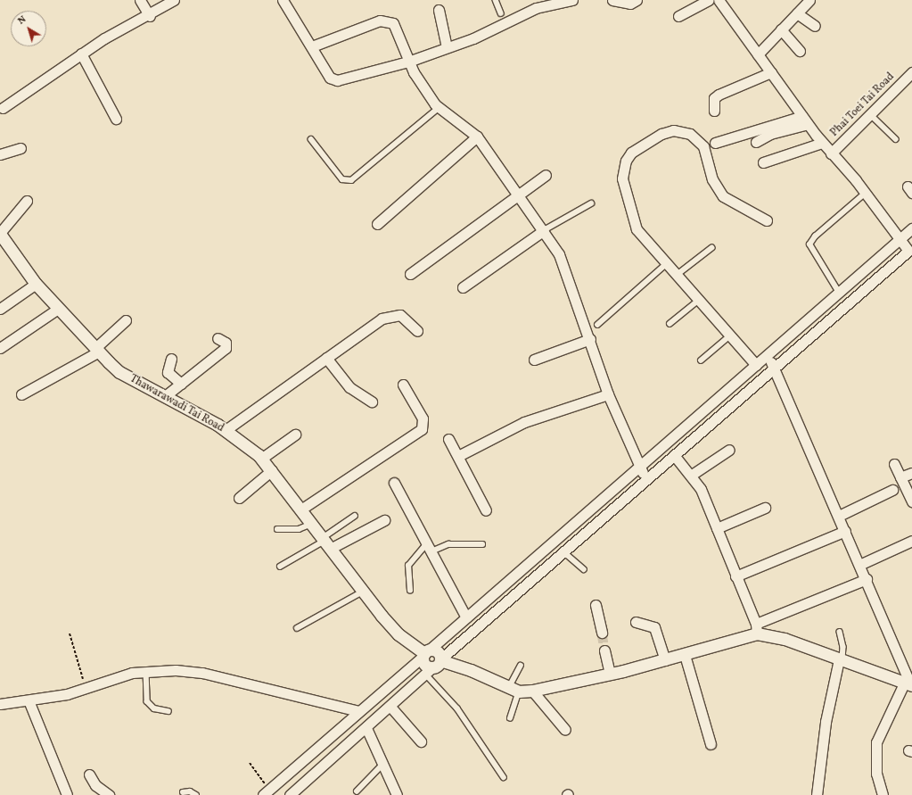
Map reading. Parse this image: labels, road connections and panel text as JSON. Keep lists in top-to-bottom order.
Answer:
{
  "streets": {
    "street": ["Phai Toei Tai Road", "Thawarawadi Tai Road"]
  },
  "north": "top left"
}
